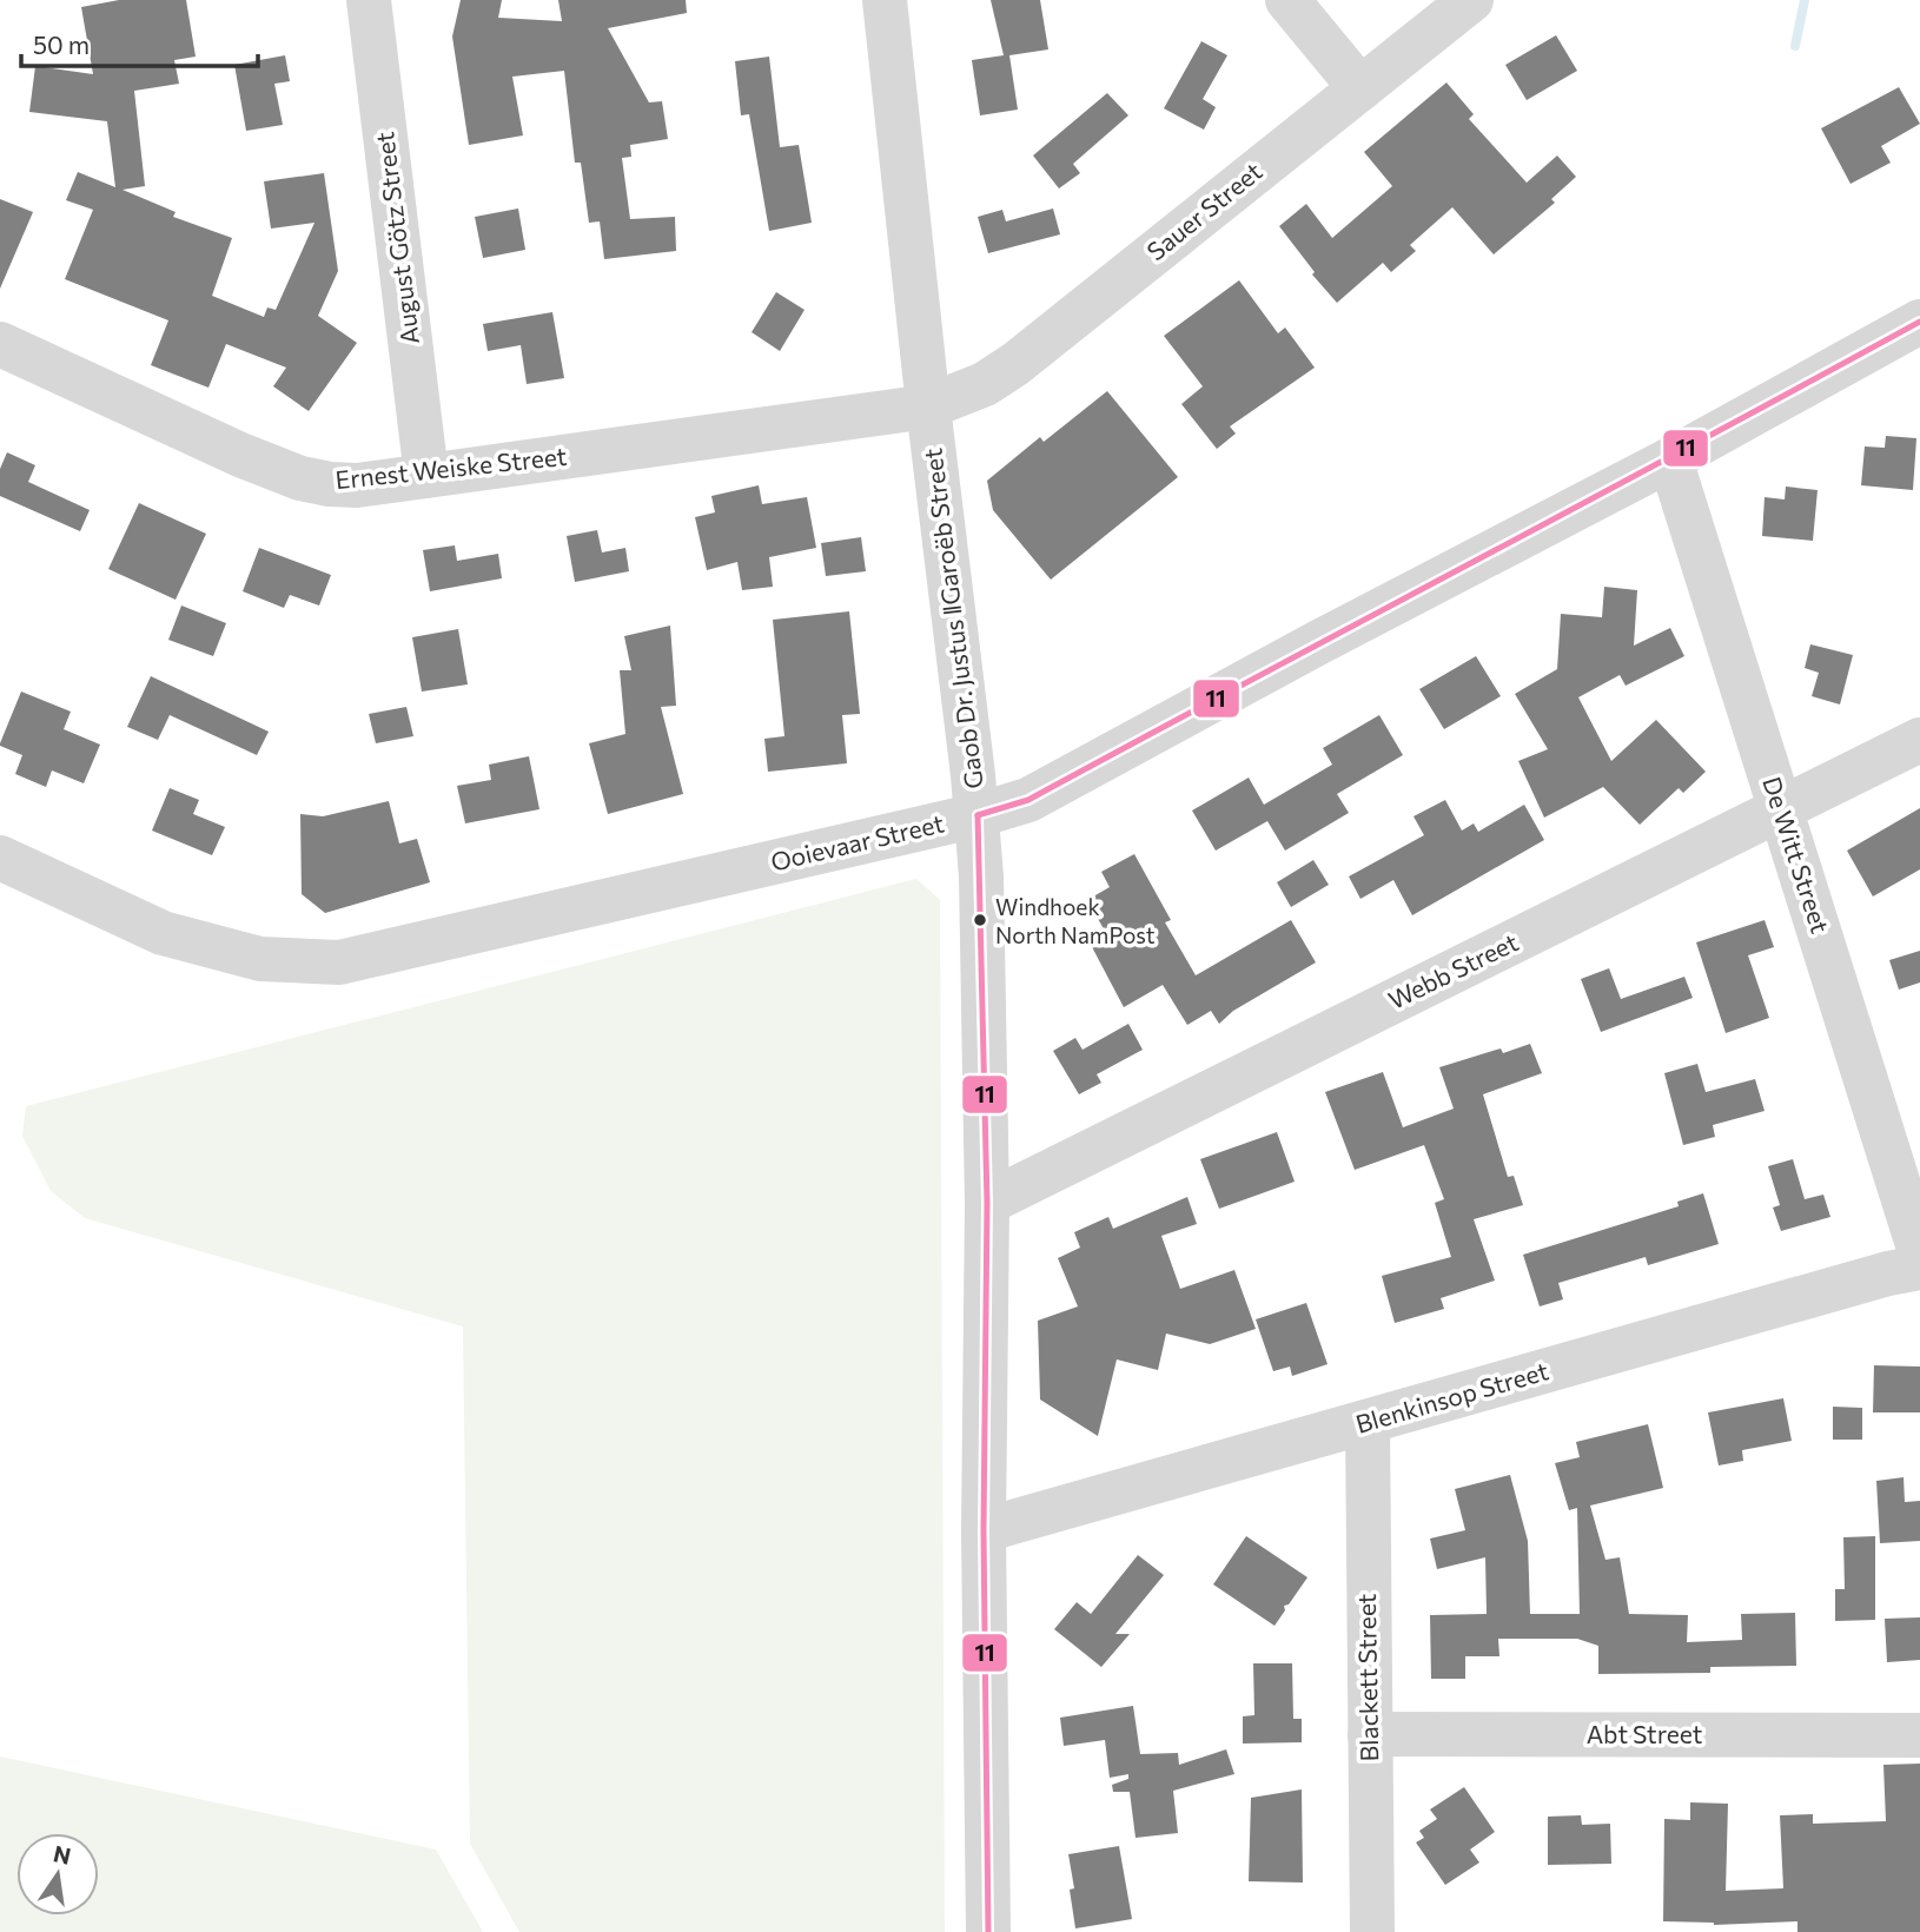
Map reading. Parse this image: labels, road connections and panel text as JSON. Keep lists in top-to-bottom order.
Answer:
{
  "streets": {
    "street": [
      "Sauer Street",
      "August Götz Street",
      "Ernest Weiske Street",
      "Gaob Dr. Justus ǁGaroëb Street",
      "Ooievaar Street",
      "De Witt Street",
      "Webb Street",
      "Blenkinsop Street",
      "Blackett Street",
      "Abt Street"
    ]
  },
  "crossings": [
    ["Sauer Street", "Ernest Weiske Street"],
    ["Sauer Street", "Gaob Dr. Justus ǁGaroëb Street"],
    ["August Götz Street", "Ernest Weiske Street"],
    ["Ernest Weiske Street", "Gaob Dr. Justus ǁGaroëb Street"],
    ["Gaob Dr. Justus ǁGaroëb Street", "Ooievaar Street"],
    ["Gaob Dr. Justus ǁGaroëb Street", "Webb Street"],
    ["Gaob Dr. Justus ǁGaroëb Street", "Blenkinsop Street"],
    ["Ooievaar Street", "De Witt Street"],
    ["De Witt Street", "Webb Street"],
    ["Blenkinsop Street", "Blackett Street"],
    ["Blackett Street", "Abt Street"]
  ],
  "places": ["Windhoek North NamPost"],
  "lines": ["transit line 11"],
  "scale_bar": "50 m",
  "north": "top"
}
